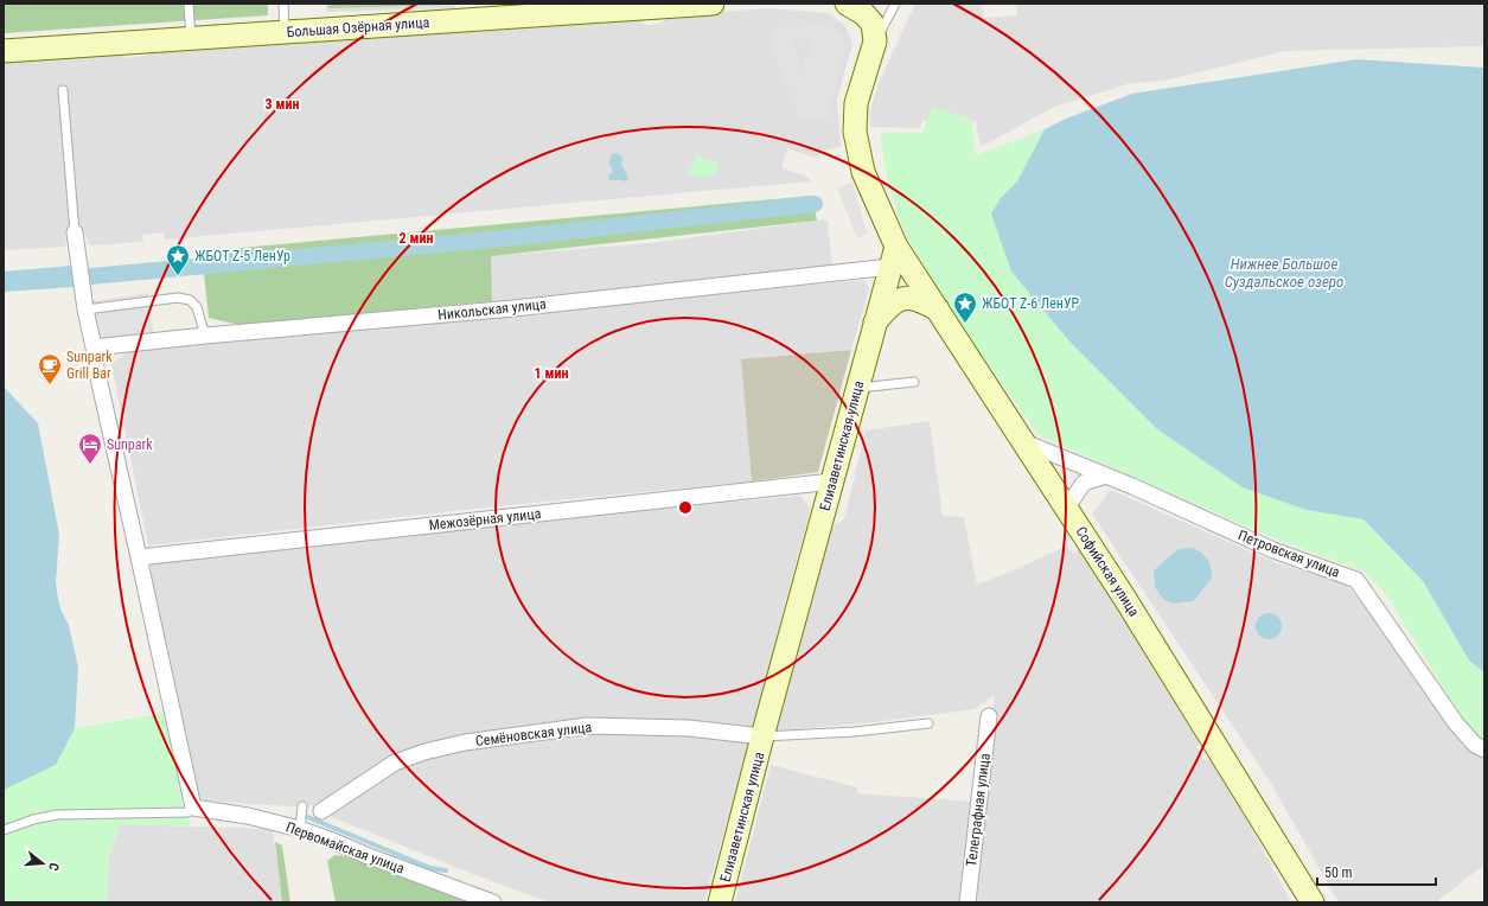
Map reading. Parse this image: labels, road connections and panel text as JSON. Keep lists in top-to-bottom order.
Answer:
{
  "streets": {
    "street": [
      "Большая Озёрная улица",
      "Никольская улица",
      "Елизаветинская улица",
      "Межозёрная улица",
      "Петровская улица",
      "Софийская улица",
      "Семёновская улица",
      "Телеграфная улица",
      "Первомайская улица"
    ]
  },
  "crossings": [
    ["Никольская улица", "Елизаветинская улица"],
    ["Никольская улица", "Софийская улица"],
    ["Елизаветинская улица", "Межозёрная улица"],
    ["Елизаветинская улица", "Софийская улица"],
    ["Елизаветинская улица", "Семёновская улица"],
    ["Петровская улица", "Софийская улица"]
  ],
  "water": ["Нижнее Большое Суздальское озеро"],
  "places": {
    "place": ["ЖБОТ Z-5 ЛенУр", "ЖБОТ Z-6 ЛенУР"],
    "cafe": ["Sunpark Grill Bar"],
    "hotel": ["Sunpark"]
  },
  "scale_bar": "50 m",
  "north": "right",
  "rings": ["3 мин", "2 мин", "1 мин"]
}
